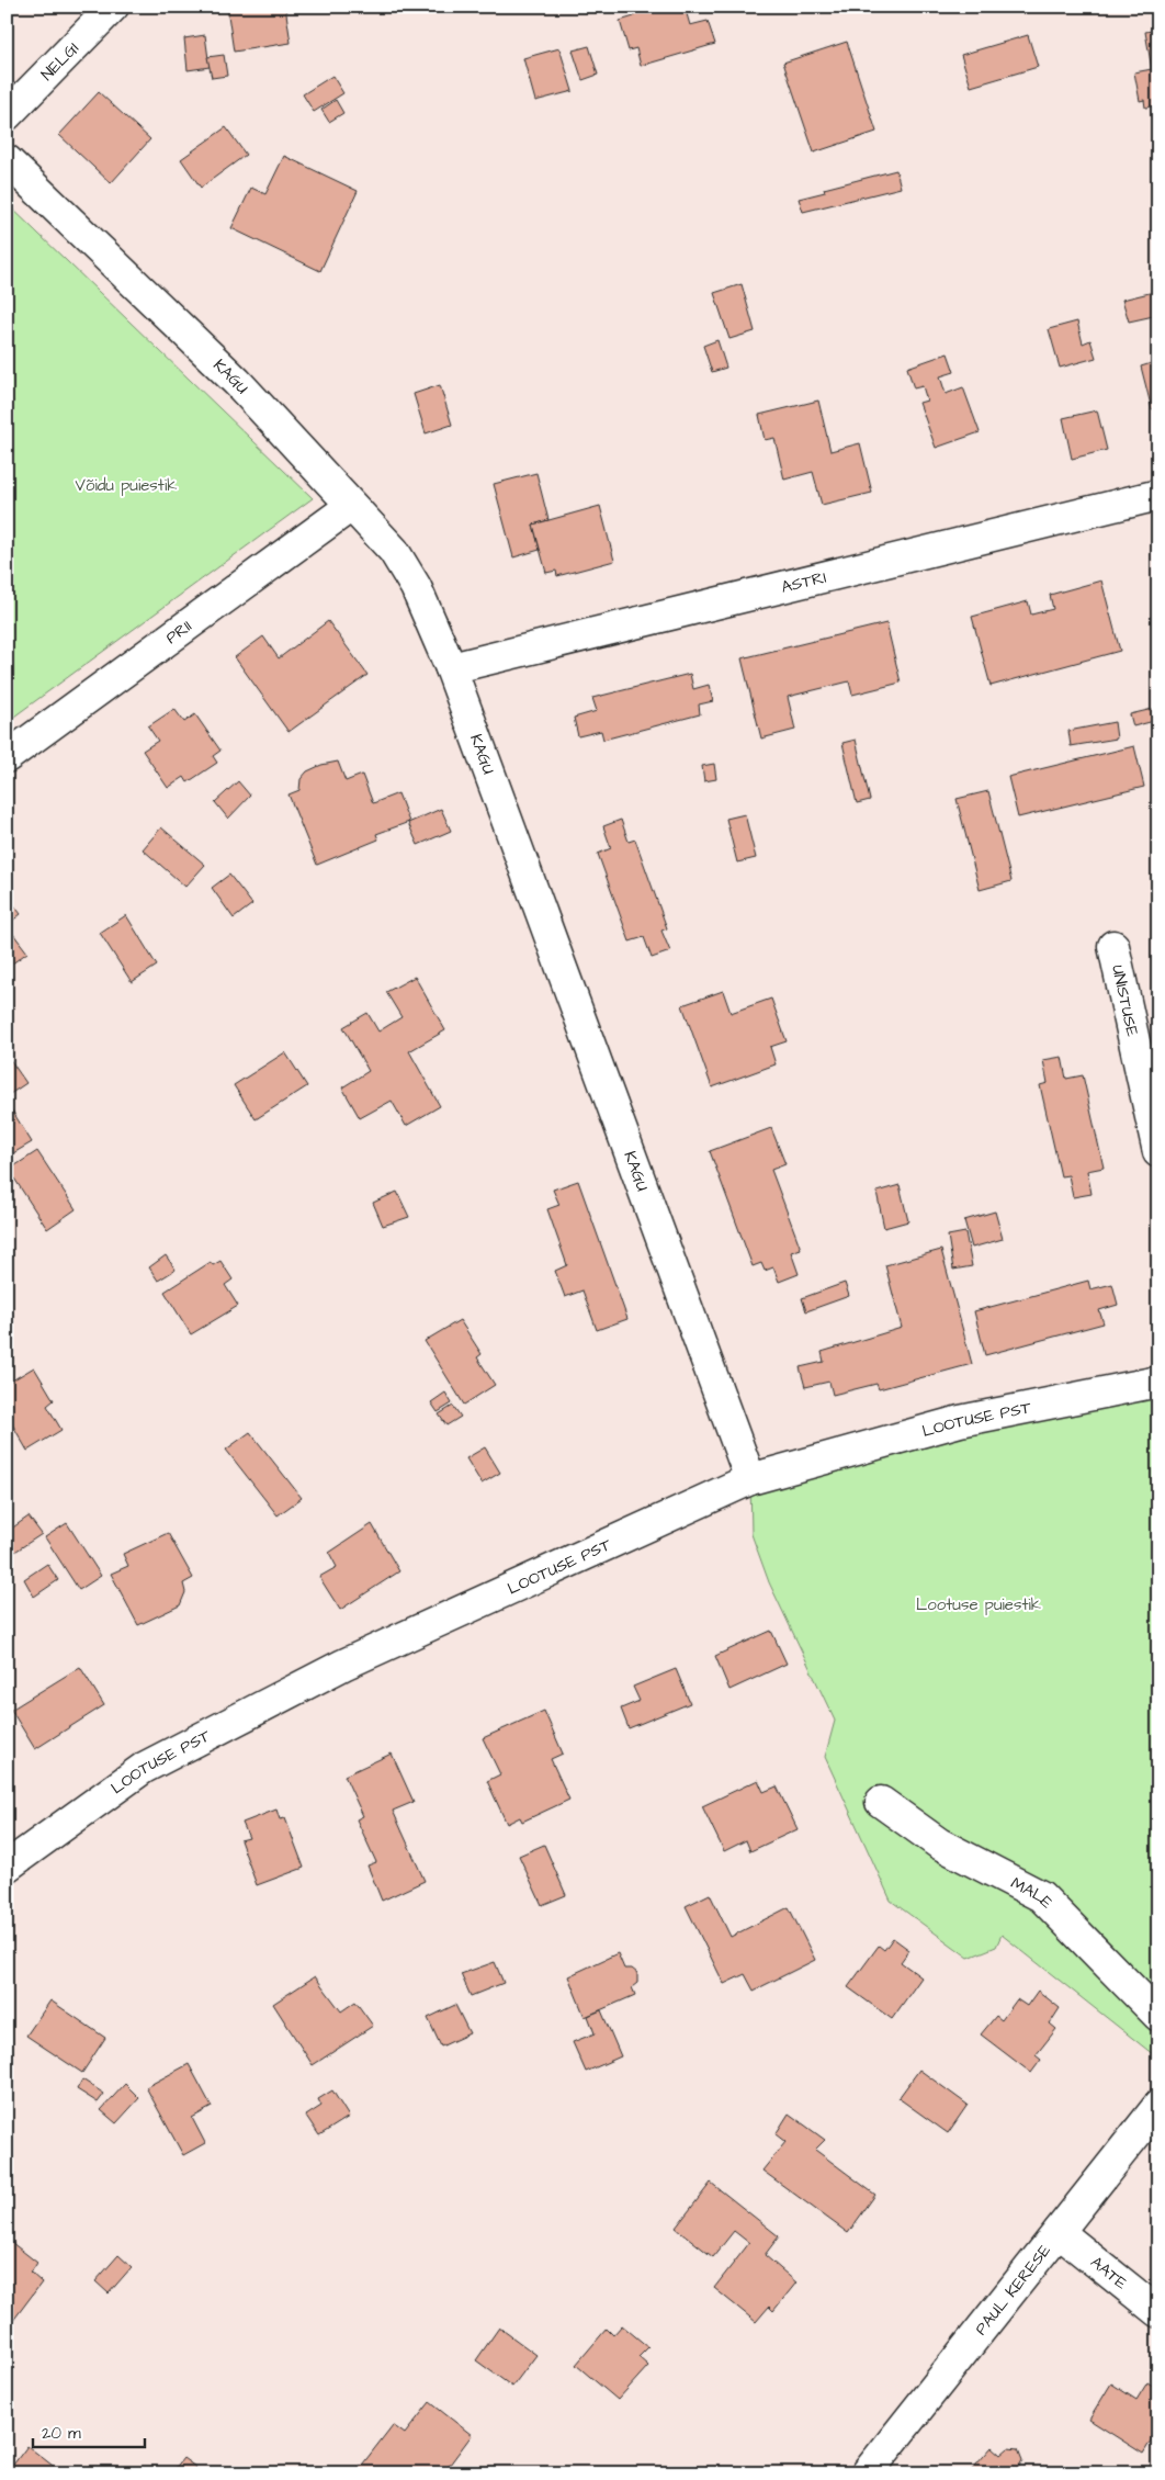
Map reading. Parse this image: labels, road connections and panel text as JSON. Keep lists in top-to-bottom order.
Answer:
{
  "streets": {
    "street": [
      "NELGI",
      "KAGU",
      "ASTRI",
      "PRII",
      "UNISTUSE",
      "LOOTUSE PST",
      "MALE",
      "AATE",
      "PAUL KERESE"
    ]
  },
  "crossings": [
    ["KAGU", "ASTRI"],
    ["KAGU", "PRII"],
    ["KAGU", "LOOTUSE PST"],
    ["AATE", "PAUL KERESE"]
  ],
  "parks": ["Võidu puiestik", "Lootuse puiestik"],
  "scale_bar": "20 m"
}
